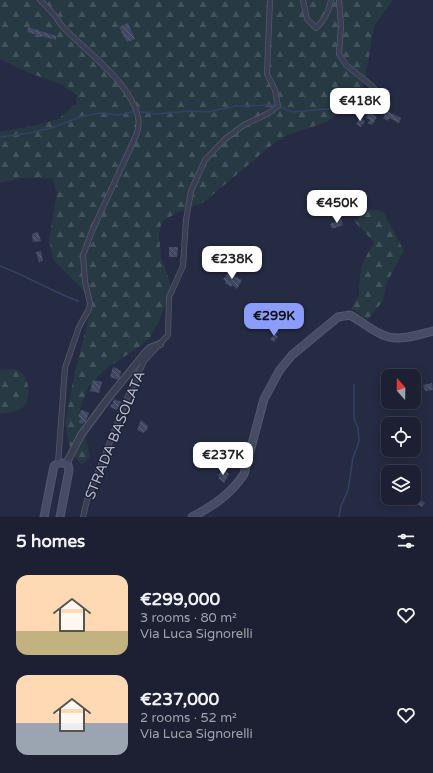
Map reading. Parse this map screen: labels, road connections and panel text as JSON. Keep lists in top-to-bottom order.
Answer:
{
  "streets": {
    "street": ["STRADA BASOLATA"]
  },
  "north": "top",
  "page": {
    "price": [
      "€418K",
      "€450K",
      "€238K",
      "€299K",
      "€237K"
    ],
    "heading": "5 homes",
    "list": [
      {
        "name": "€299,000",
        "note": "3 rooms · 80 m² · Via Luca Signorelli"
      },
      {
        "name": "€237,000",
        "note": "2 rooms · 52 m² · Via Luca Signorelli"
      }
    ]
  }
}
